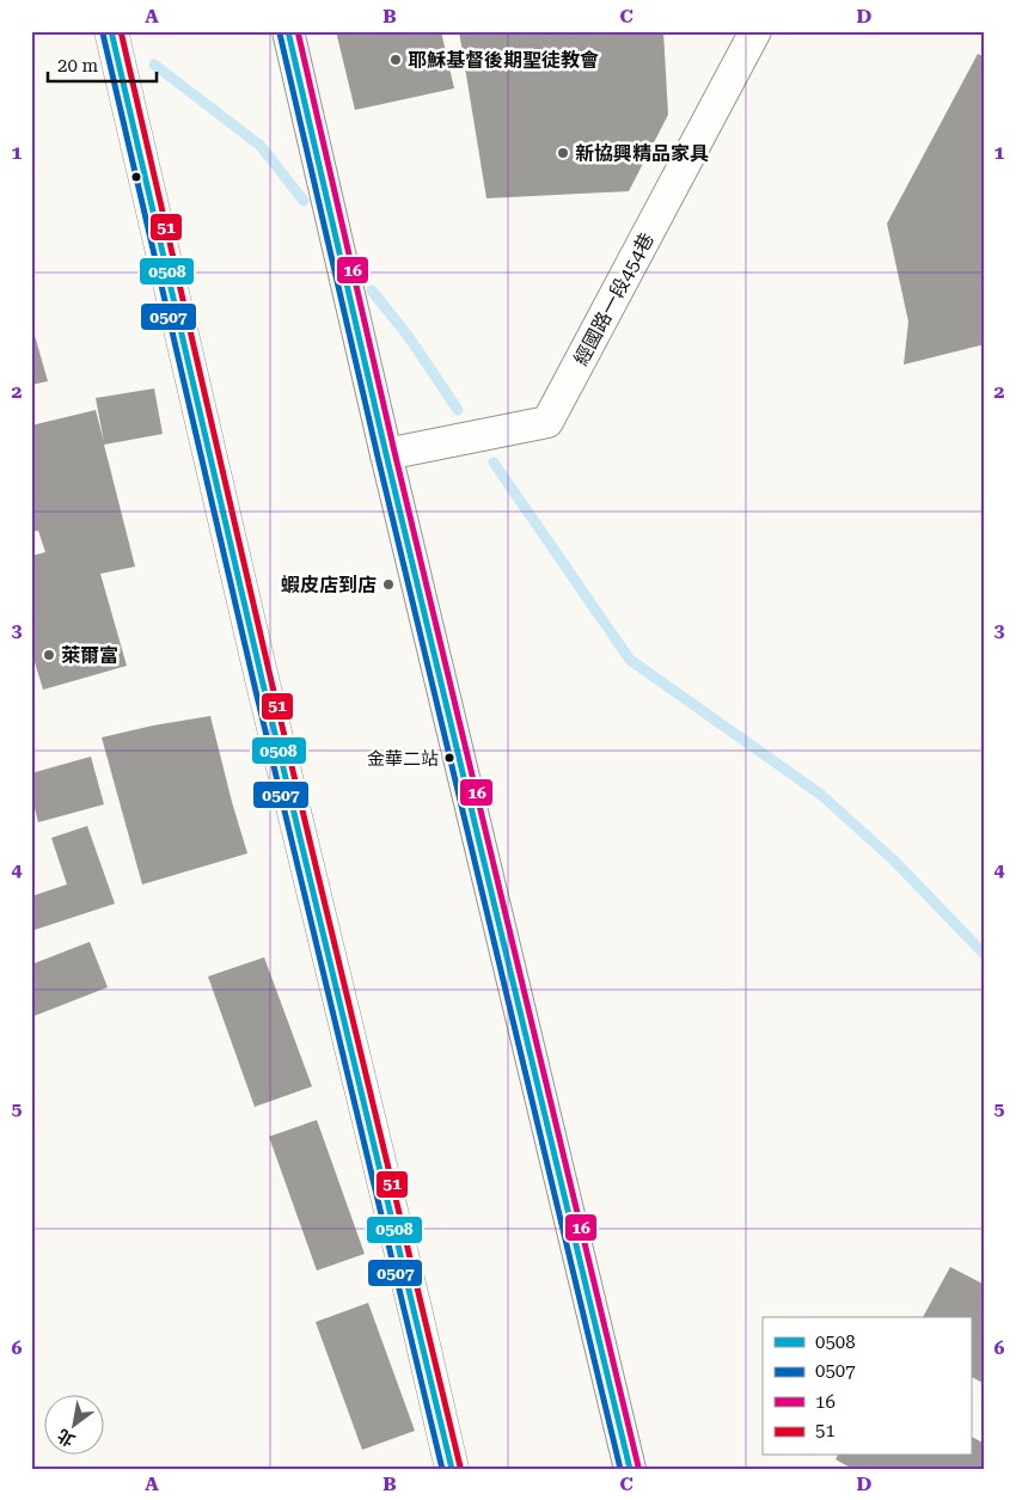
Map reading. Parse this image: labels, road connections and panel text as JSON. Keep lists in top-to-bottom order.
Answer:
{
  "streets": {
    "street": ["經國路一段454巷"]
  },
  "places": [
    "耶穌基督後期聖徒教會",
    "新協興精品家具",
    "蝦皮店到店",
    "萊爾富",
    "金華二站"
  ],
  "lines": [
    "transit line 0508",
    "transit line 16",
    "transit line 51",
    "transit line 0507"
  ],
  "legend": [
    "0508",
    "0507",
    "16",
    "51"
  ],
  "scale_bar": "20 m",
  "north": "bottom left",
  "grid": {
    "columns": [
      "A",
      "B",
      "C",
      "D"
    ],
    "rows": [
      "1",
      "2",
      "3",
      "4",
      "5",
      "6"
    ]
  }
}
